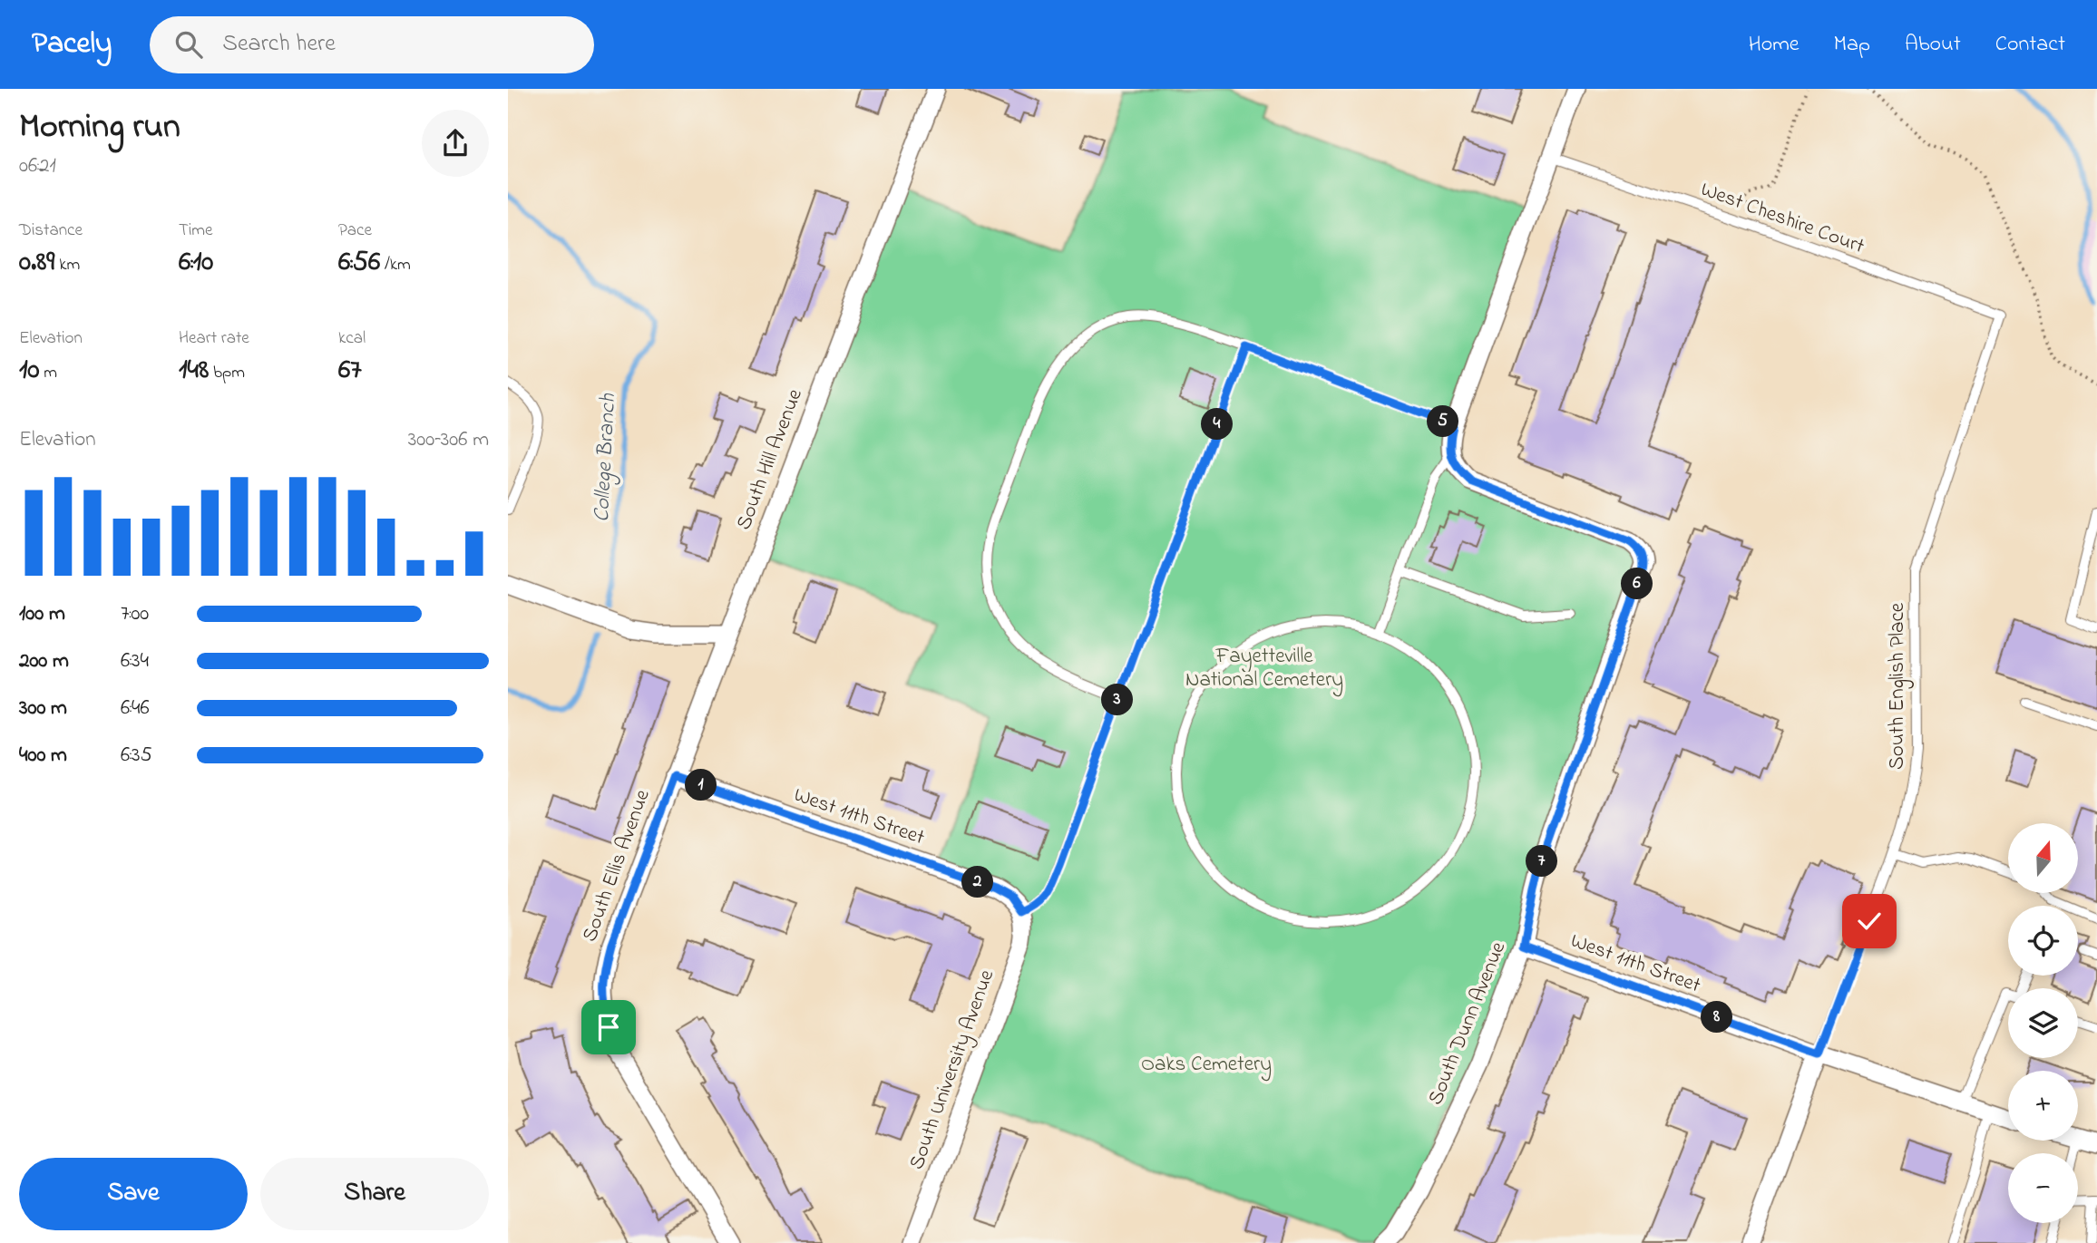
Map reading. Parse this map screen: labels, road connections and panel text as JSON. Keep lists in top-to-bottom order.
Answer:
{
  "streets": {
    "street": [
      "South Hill Avenue",
      "West 11th Street",
      "South Ellis Avenue",
      "South Dunn Avenue",
      "South University Avenue"
    ],
    "lane": ["West Cheshire Court", "South English Place"]
  },
  "crossings": [
    ["West Cheshire Court", "South English Place"],
    ["South Hill Avenue", "South Ellis Avenue"],
    ["South English Place", "West 11th Street"],
    ["West 11th Street", "South Ellis Avenue"],
    ["West 11th Street", "South Dunn Avenue"],
    ["West 11th Street", "South University Avenue"]
  ],
  "water": ["College Branch"],
  "parks": ["Fayetteville National Cemetery", "Oaks Cemetery"],
  "north": "top",
  "page": {
    "header": "Pacely",
    "search": "Search here",
    "nav": [
      "Home",
      "Map",
      "About",
      "Contact"
    ],
    "heading": ["Morning run", "06:21"],
    "stats": [
      ["Distance", "0.89 km"],
      ["Time", "6:10"],
      ["Pace", "6:56 /km"],
      ["Elevation", "10 m"],
      ["Heart rate", "148 bpm"],
      ["kcal", "67"]
    ],
    "pins": [
      "5",
      "4",
      "6",
      "3",
      "1",
      "7",
      "2",
      "8"
    ],
    "chart": ["Elevation", "300–306 m"],
    "list": [
      {
        "name": "100 m",
        "note": "7:00"
      },
      {
        "name": "200 m",
        "note": "6:34"
      },
      {
        "name": "300 m",
        "note": "6:46"
      },
      {
        "name": "400 m",
        "note": "6:35"
      }
    ],
    "map_buttons": ["+", "−"],
    "buttons": ["Save", "Share"]
  }
}
